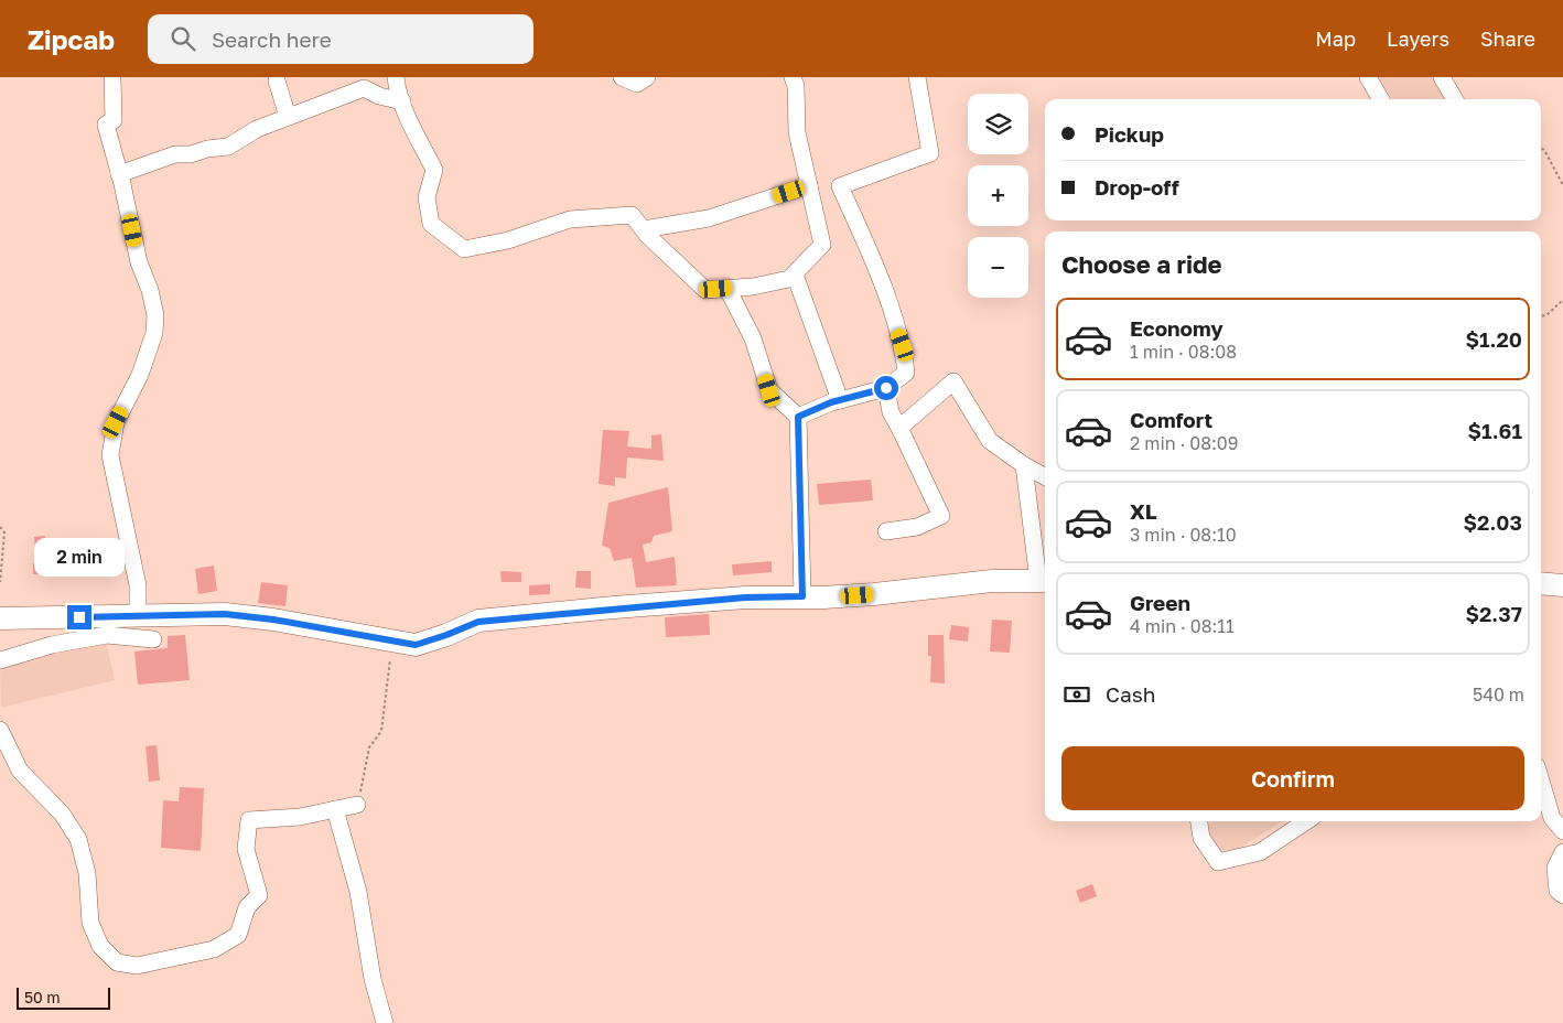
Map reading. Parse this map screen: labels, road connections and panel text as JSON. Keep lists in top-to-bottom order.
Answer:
{
  "scale_bar": "50 m",
  "page": {
    "header": "Zipcab",
    "search": "Search here",
    "nav": ["Map", "Layers", "Share"],
    "map_buttons": ["+", "−"],
    "banner": ["Pickup", "Drop-off"],
    "heading": "Choose a ride",
    "list": [
      {
        "name": "Economy",
        "note": "1 min · 08:08",
        "value": "$1.20"
      },
      {
        "name": "Comfort",
        "note": "2 min · 08:09",
        "value": "$1.61"
      },
      {
        "name": "XL",
        "note": "3 min · 08:10",
        "value": "$2.03"
      },
      {
        "name": "Green",
        "note": "4 min · 08:11",
        "value": "$2.37"
      }
    ],
    "bubble": "2 min",
    "pay": ["Cash", "540 m"],
    "buttons": "Confirm",
    "scale": "50 m"
  }
}
